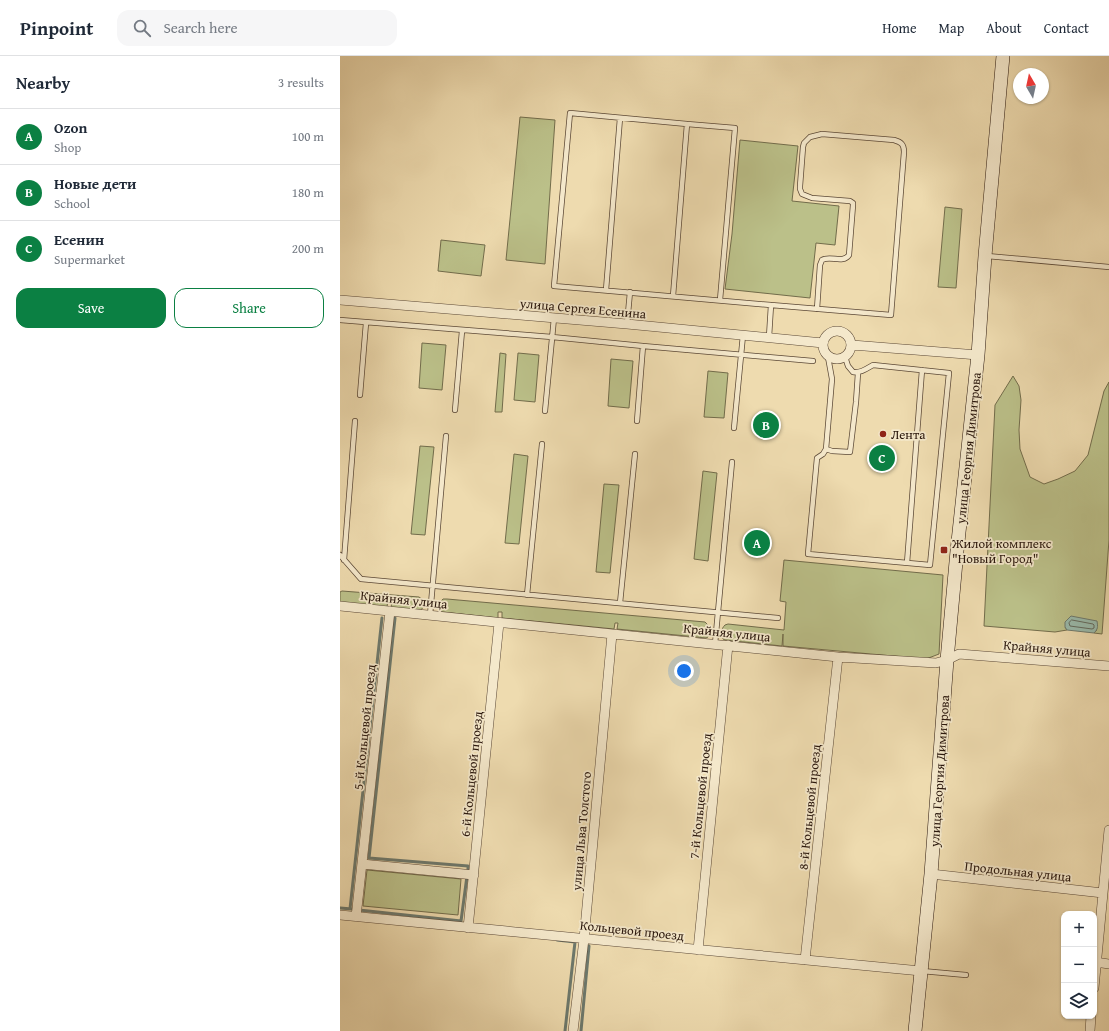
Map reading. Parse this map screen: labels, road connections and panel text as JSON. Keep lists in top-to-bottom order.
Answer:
{
  "streets": {
    "street": [
      "улица Сергея Есенина",
      "улица Георгия Димитрова",
      "Крайняя улица",
      "5-й Кольцевой проезд",
      "6-й Кольцевой проезд",
      "7-й Кольцевой проезд",
      "8-й Кольцевой проезд",
      "улица Льва Толстого",
      "Продольная улица",
      "Кольцевой проезд"
    ]
  },
  "crossings": [
    ["улица Георгия Димитрова", "Крайняя улица"],
    ["улица Георгия Димитрова", "Продольная улица"],
    ["улица Георгия Димитрова", "Кольцевой проезд"],
    ["Крайняя улица", "5-й Кольцевой проезд"],
    ["Крайняя улица", "6-й Кольцевой проезд"],
    ["Крайняя улица", "7-й Кольцевой проезд"],
    ["Крайняя улица", "8-й Кольцевой проезд"],
    ["Крайняя улица", "улица Льва Толстого"],
    ["5-й Кольцевой проезд", "Кольцевой проезд"],
    ["6-й Кольцевой проезд", "Кольцевой проезд"],
    ["7-й Кольцевой проезд", "Кольцевой проезд"],
    ["8-й Кольцевой проезд", "Кольцевой проезд"],
    ["улица Льва Толстого", "Кольцевой проезд"]
  ],
  "places": {
    "other": ["Лента"],
    "transit": ["Жилой комплекс \"Новый Город\""]
  },
  "north": "top",
  "page": {
    "header": "Pinpoint",
    "search": "Search here",
    "nav": [
      "Home",
      "Map",
      "About",
      "Contact"
    ],
    "heading": ["Nearby", "3 results"],
    "list": [
      {
        "mark": "A",
        "name": "Ozon",
        "note": "Shop",
        "value": "100 m"
      },
      {
        "mark": "B",
        "name": "Новые дети",
        "note": "School",
        "value": "180 m"
      },
      {
        "mark": "C",
        "name": "Есенин",
        "note": "Supermarket",
        "value": "200 m"
      }
    ],
    "buttons": ["Save", "Share"],
    "pins": ["B", "C", "A"],
    "map_buttons": ["+", "−"]
  }
}
